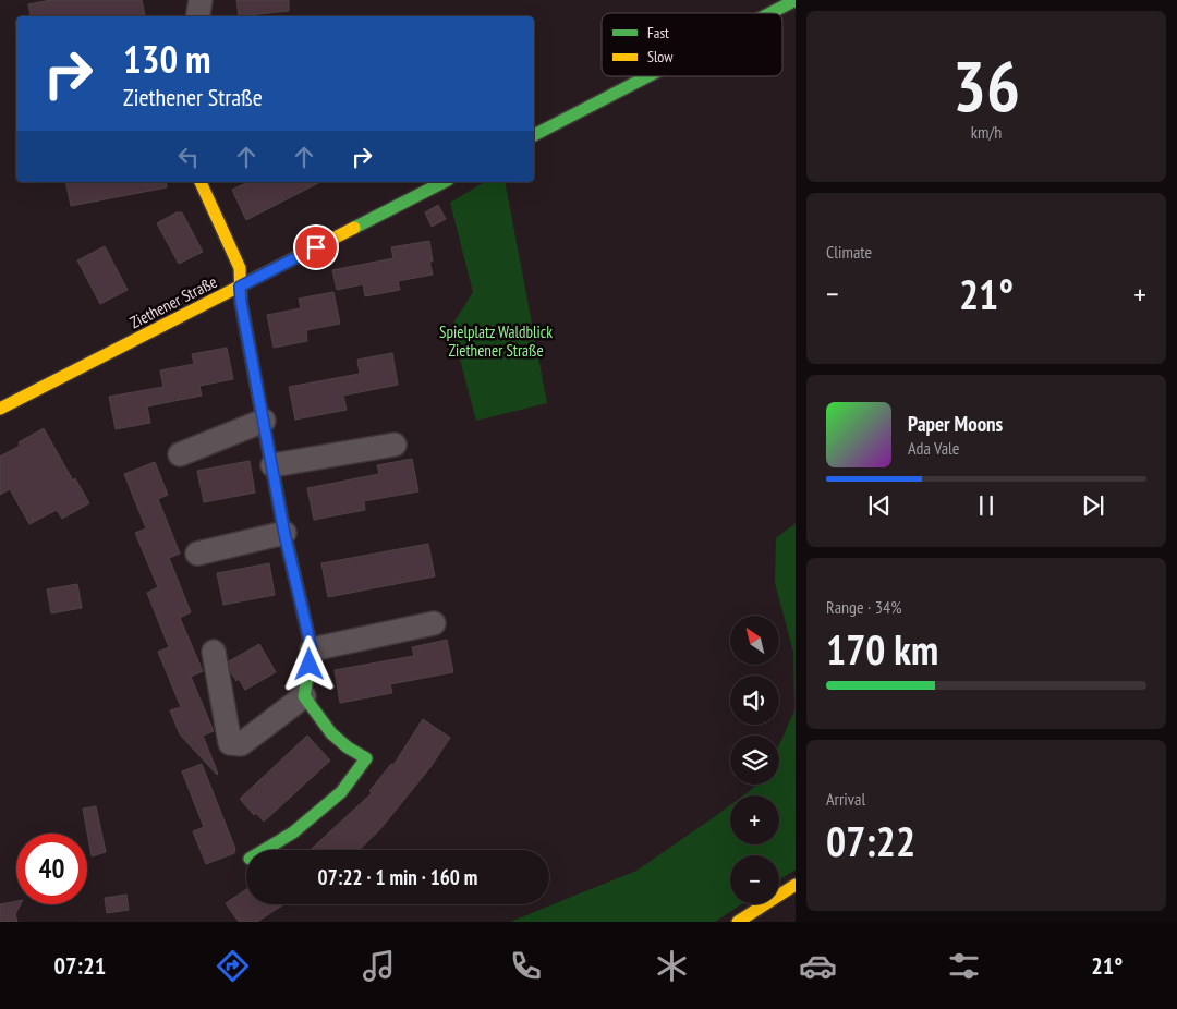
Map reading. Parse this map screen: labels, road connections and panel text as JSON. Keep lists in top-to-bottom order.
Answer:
{
  "streets": {
    "street": ["Ziethener Straße"]
  },
  "parks": ["Spielplatz Waldblick Ziethener Straße"],
  "legend": ["Fast", "Slow"],
  "north": "top left",
  "page": {
    "tile": [
      ["36", "km/h"],
      "Climate",
      ["Range · 34%", "170 km"],
      ["Arrival", "07:22"]
    ],
    "turn": ["130 m", "Ziethener Straße"],
    "heat": ["−", "21°", "+"],
    "song": ["Paper Moons", "Ada Vale"],
    "map_buttons": ["+", "−"],
    "limit": "40",
    "trip": "07:22 · 1 min · 160 m",
    "tabs": ["07:21", "21°"]
  }
}
